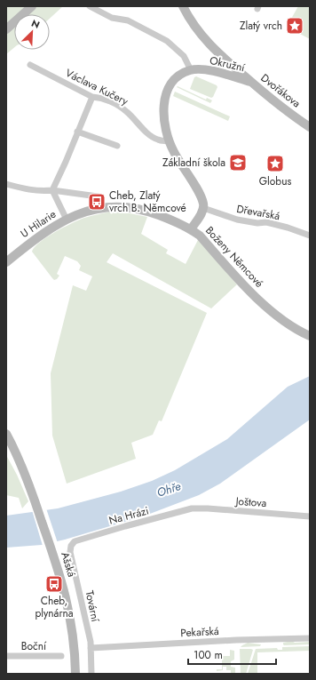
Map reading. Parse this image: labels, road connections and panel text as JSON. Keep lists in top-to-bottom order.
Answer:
{
  "streets": {
    "street": [
      "Okružní",
      "Václava Kučery",
      "Dvořákova",
      "Dřevařská",
      "U Hilarie",
      "Boženy Němcové",
      "Joštova",
      "Na Hrázi",
      "Ašská",
      "Tovární",
      "Pekařská",
      "Boční"
    ]
  },
  "crossings": [
    ["Okružní", "Dvořákova"],
    ["U Hilarie", "Boženy Němcové"],
    ["Joštova", "Na Hrázi"],
    ["Na Hrázi", "Tovární"],
    ["Tovární", "Pekařská"]
  ],
  "water": ["Ohře"],
  "places": {
    "place": ["Zlatý vrch", "Globus"],
    "school or university": ["Základní škola"],
    "bus stop": ["Cheb, Zlatý vrch B. Němcové", "Cheb, plynárna"]
  },
  "scale_bar": "100 m",
  "north": "top right"
}
